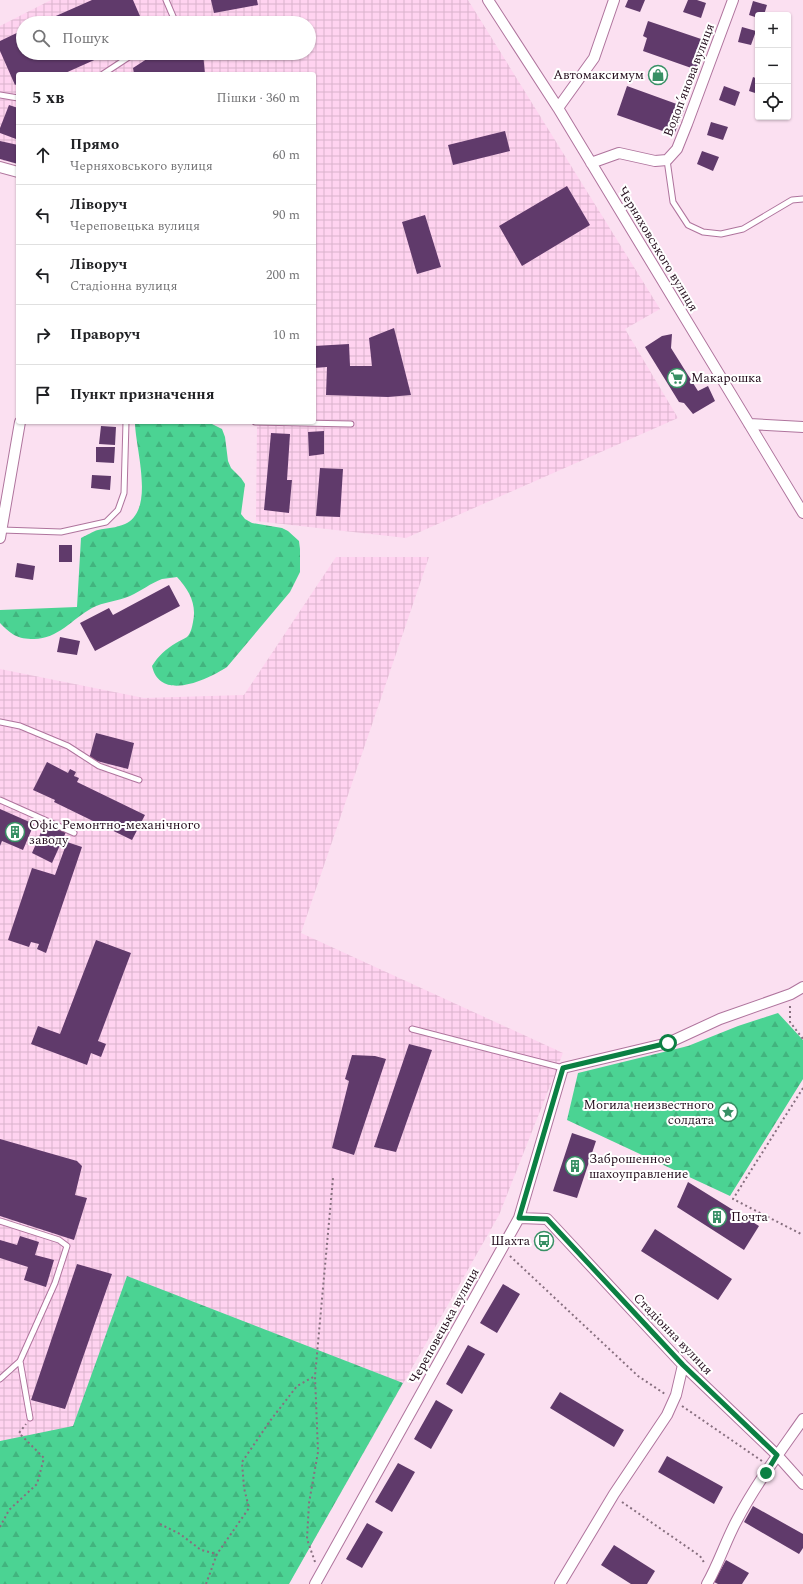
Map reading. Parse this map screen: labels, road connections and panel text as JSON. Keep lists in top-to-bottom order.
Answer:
{
  "streets": {
    "street": [
      "Водоп’янова вулиця",
      "Черняховського вулиця",
      "Череповецька вулиця",
      "Стадіонна вулиця"
    ]
  },
  "crossings": [
    ["Череповецька вулиця", "Стадіонна вулиця"]
  ],
  "places": {
    "shop": ["Автомаксимум"],
    "supermarket": ["Макарошка"],
    "building": ["Офіс Ремонтно-механічного заводу", "Заброшенное шахоуправление", "Почта"],
    "place": ["Могила неизвестного солдата"],
    "bus stop": ["Шахта"]
  },
  "page": {
    "map_buttons": ["+", "−"],
    "search": "Пошук",
    "heading": ["5 хв", "Пішки · 360 m"],
    "list": [
      ["Прямо", "Черняховського вулиця", "60 m"],
      ["Ліворуч", "Череповецька вулиця", "90 m"],
      ["Ліворуч", "Стадіонна вулиця", "200 m"],
      ["Праворуч", "10 m"],
      "Пункт призначення"
    ]
  }
}
